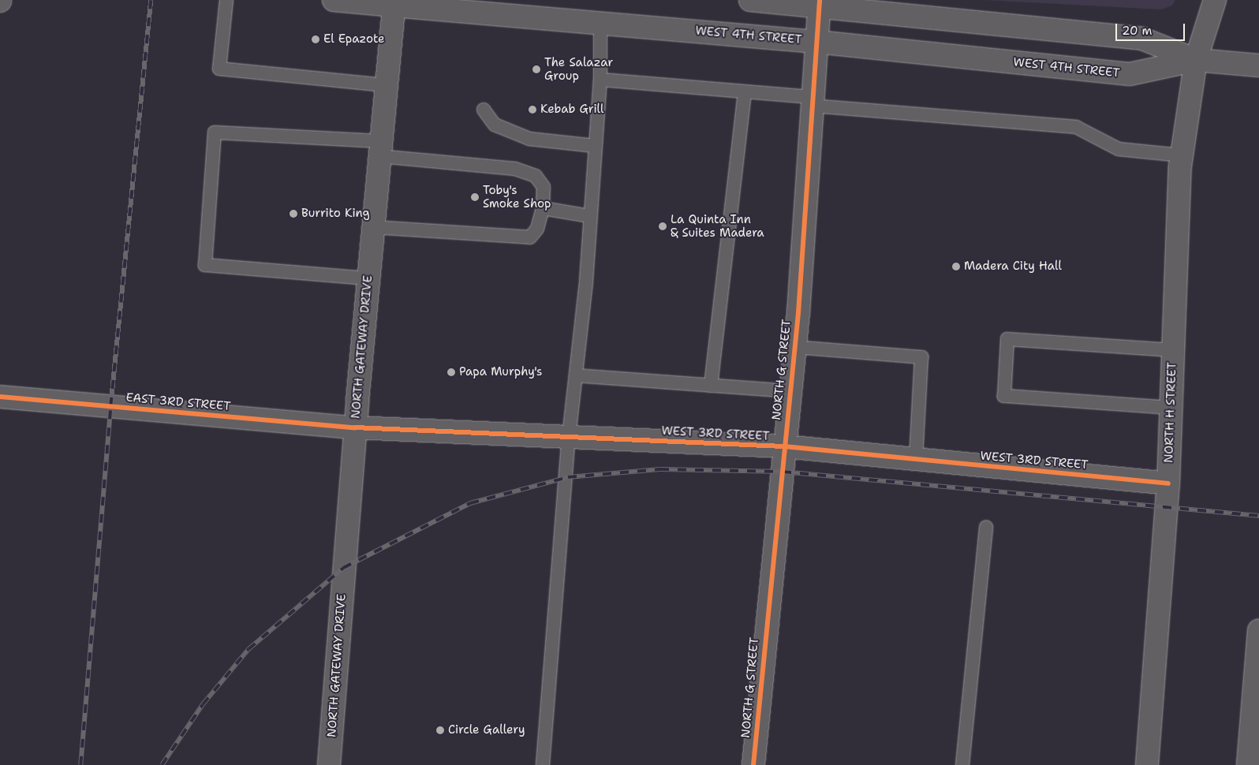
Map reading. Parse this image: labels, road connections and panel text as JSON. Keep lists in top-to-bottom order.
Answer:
{
  "streets": {
    "main road": [
      "WEST 4TH STREET",
      "NORTH GATEWAY DRIVE",
      "NORTH G STREET",
      "EAST 3RD STREET",
      "NORTH H STREET",
      "WEST 3RD STREET"
    ]
  },
  "crossings": [
    ["WEST 4TH STREET", "NORTH GATEWAY DRIVE"],
    ["WEST 4TH STREET", "NORTH G STREET"],
    ["WEST 4TH STREET", "NORTH H STREET"],
    ["NORTH GATEWAY DRIVE", "EAST 3RD STREET"],
    ["NORTH GATEWAY DRIVE", "WEST 3RD STREET"],
    ["NORTH G STREET", "WEST 3RD STREET"],
    ["EAST 3RD STREET", "WEST 3RD STREET"],
    ["NORTH H STREET", "WEST 3RD STREET"]
  ],
  "places": [
    "El Epazote",
    "The Salazar Group",
    "Kebab Grill",
    "Toby's Smoke Shop",
    "Burrito King",
    "La Quinta Inn & Suites Madera",
    "Madera City Hall",
    "Papa Murphy's",
    "Circle Gallery"
  ],
  "scale_bar": "20 m"
}
